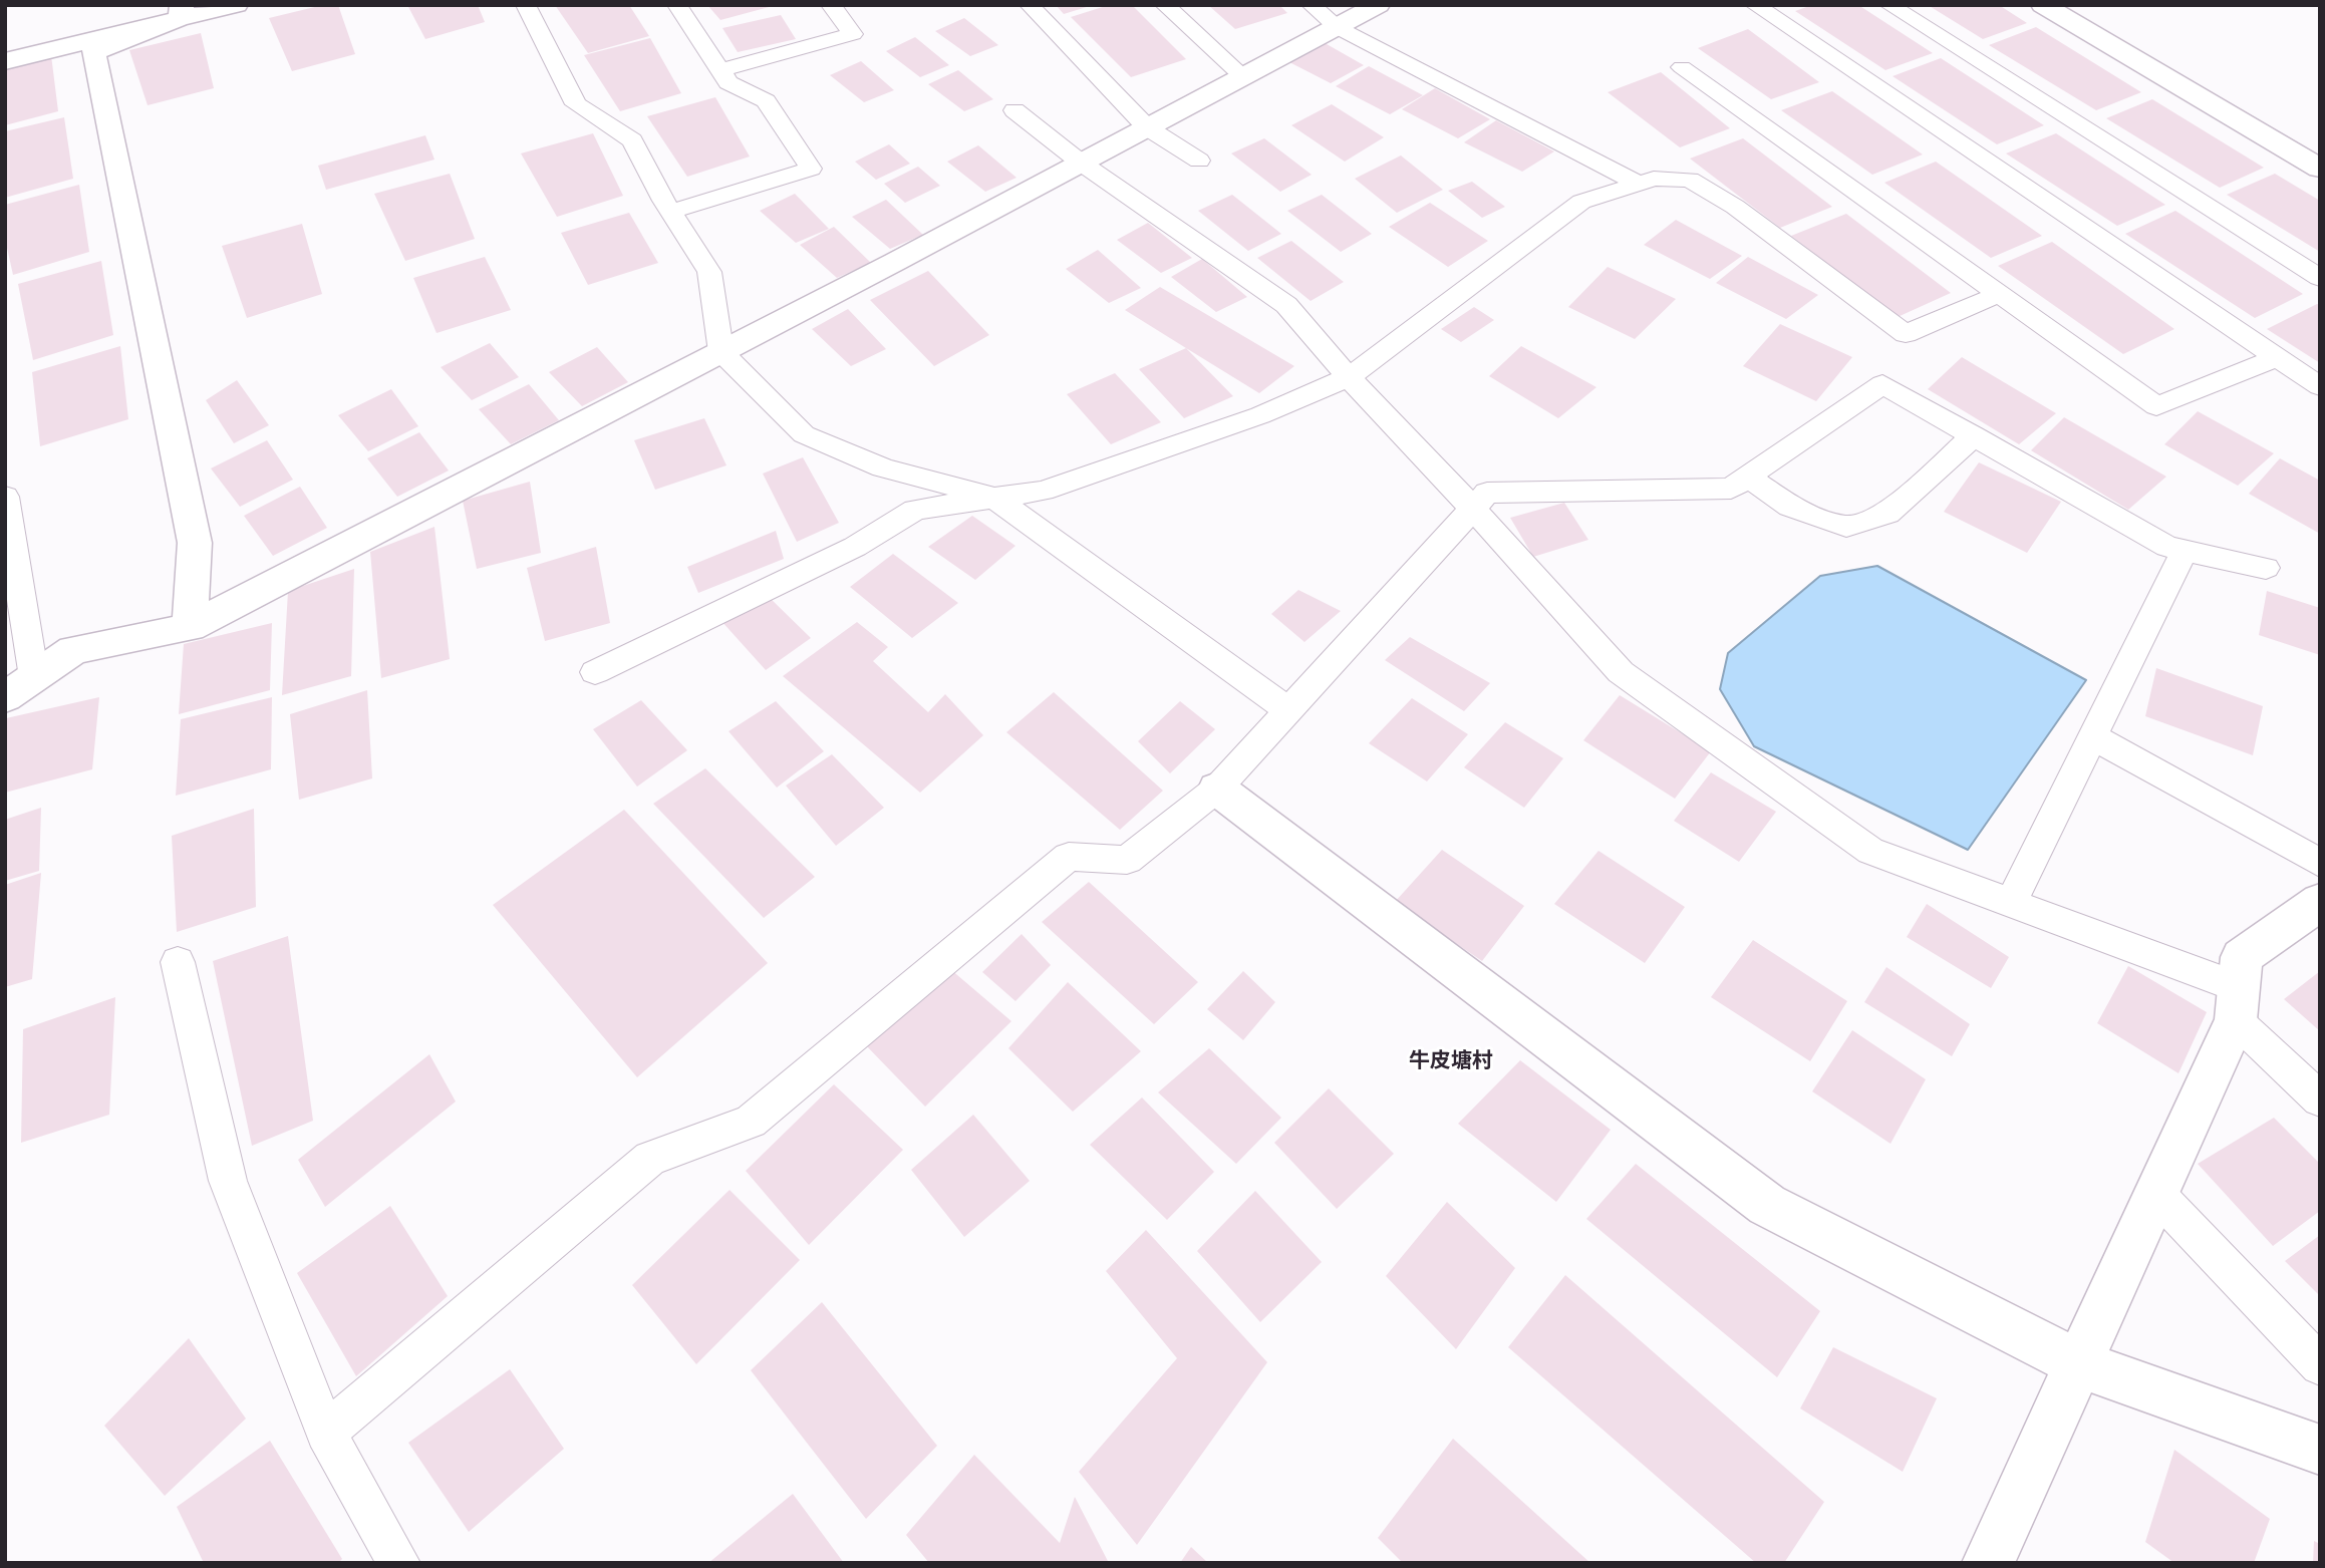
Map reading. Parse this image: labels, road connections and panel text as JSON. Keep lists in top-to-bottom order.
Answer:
{
  "districts": ["牛皮塘村"]
}
